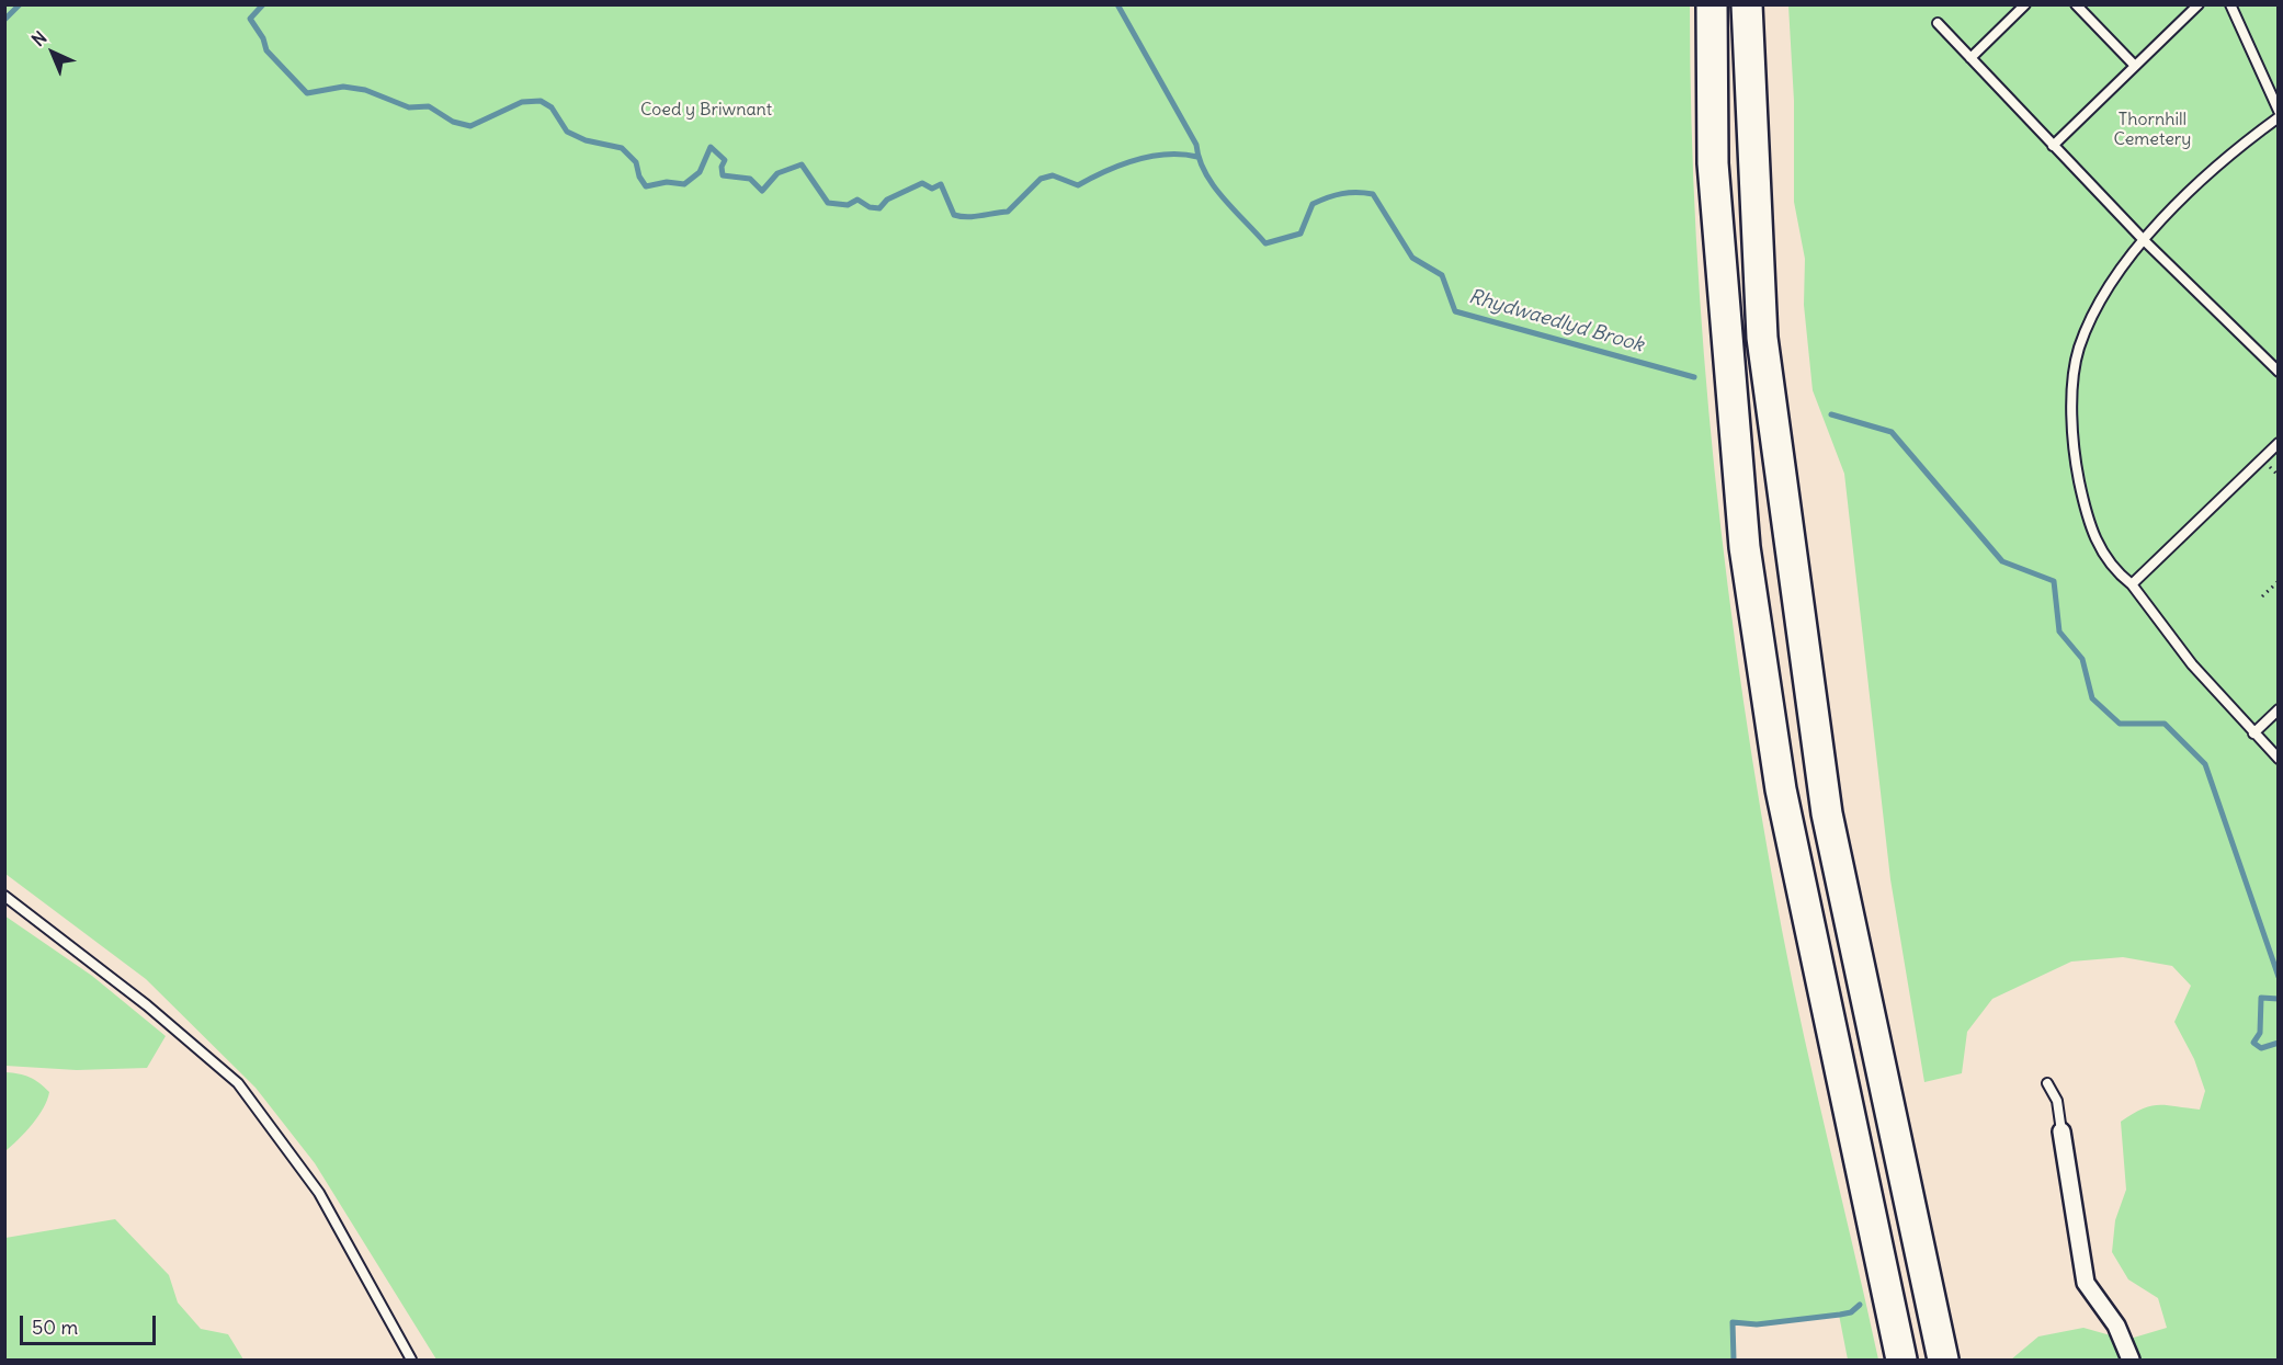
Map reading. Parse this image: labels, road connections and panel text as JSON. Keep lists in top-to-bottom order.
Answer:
{
  "water": ["Rhydwaedlyd Brook"],
  "parks": ["Coed y Briwnant", "Thornhill Cemetery"],
  "scale_bar": "50 m",
  "north": "top left"
}
